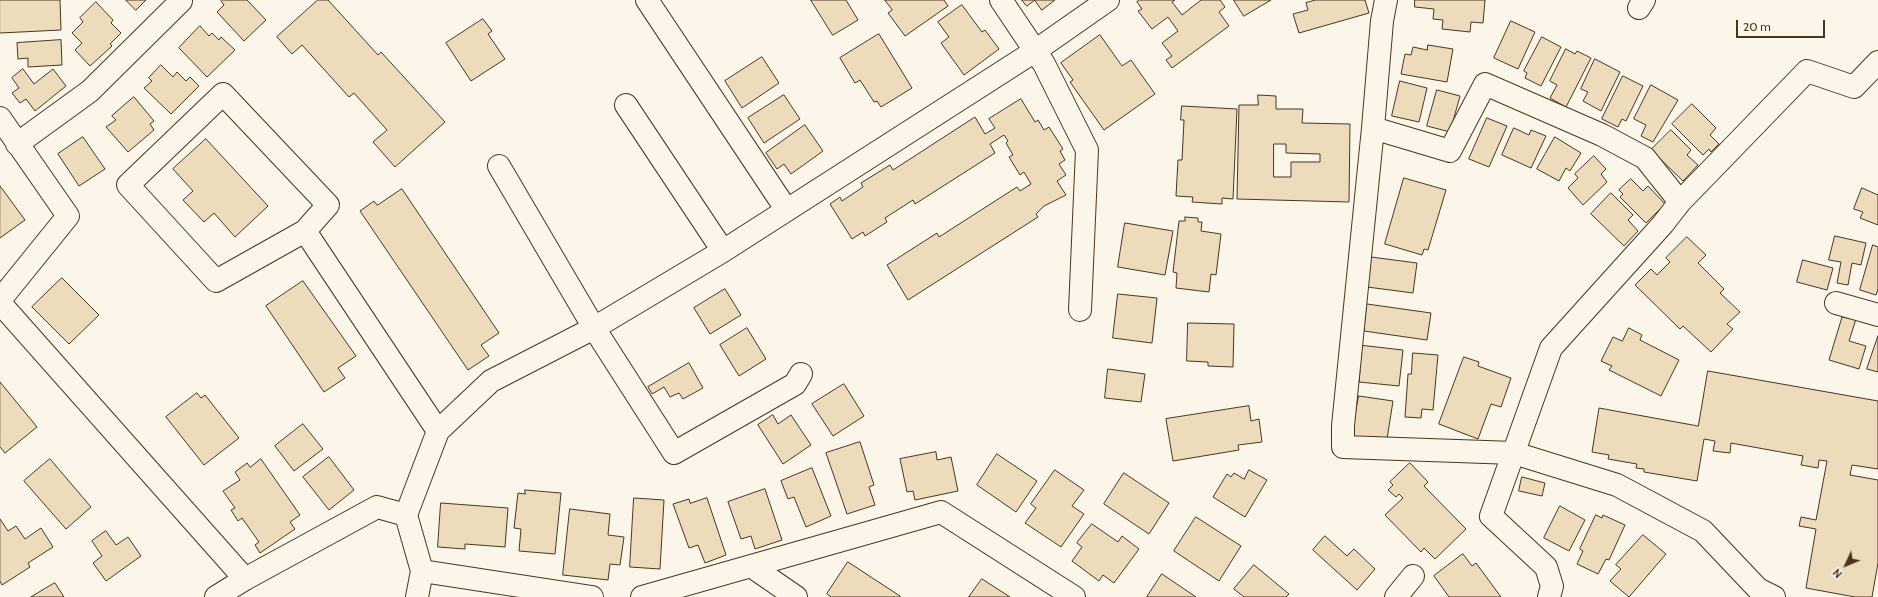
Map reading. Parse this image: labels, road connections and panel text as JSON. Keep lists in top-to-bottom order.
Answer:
{
  "scale_bar": "20 m",
  "north": "bottom left"
}
